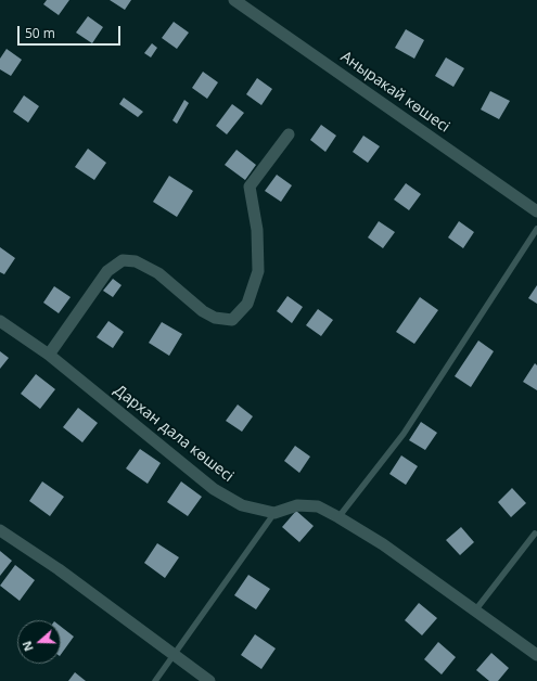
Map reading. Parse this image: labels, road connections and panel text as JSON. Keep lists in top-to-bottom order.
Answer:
{
  "streets": {
    "street": ["Аныракай көшесі", "Дархан дала көшесі"]
  },
  "scale_bar": "50 m",
  "north": "left"
}
